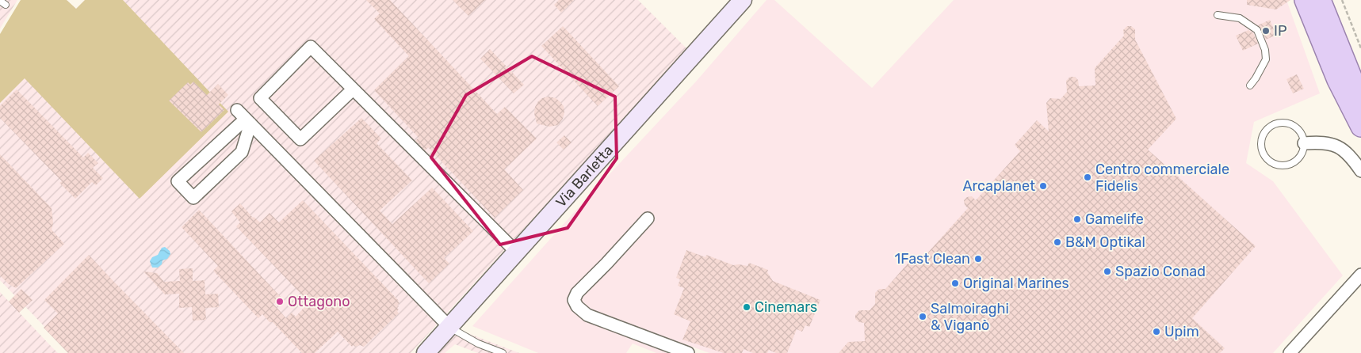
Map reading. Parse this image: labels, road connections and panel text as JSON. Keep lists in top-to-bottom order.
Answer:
{
  "streets": {
    "main road": ["Via Barletta"]
  },
  "places": [
    "IP",
    "Centro commerciale Fidelis",
    "Arcaplanet",
    "Gamelife",
    "B&M Optikal",
    "1Fast Clean",
    "Spazio Conad",
    "Original Marines",
    "Ottagono",
    "Cinemars",
    "Salmoiraghi & Viganò",
    "Upim"
  ]
}
